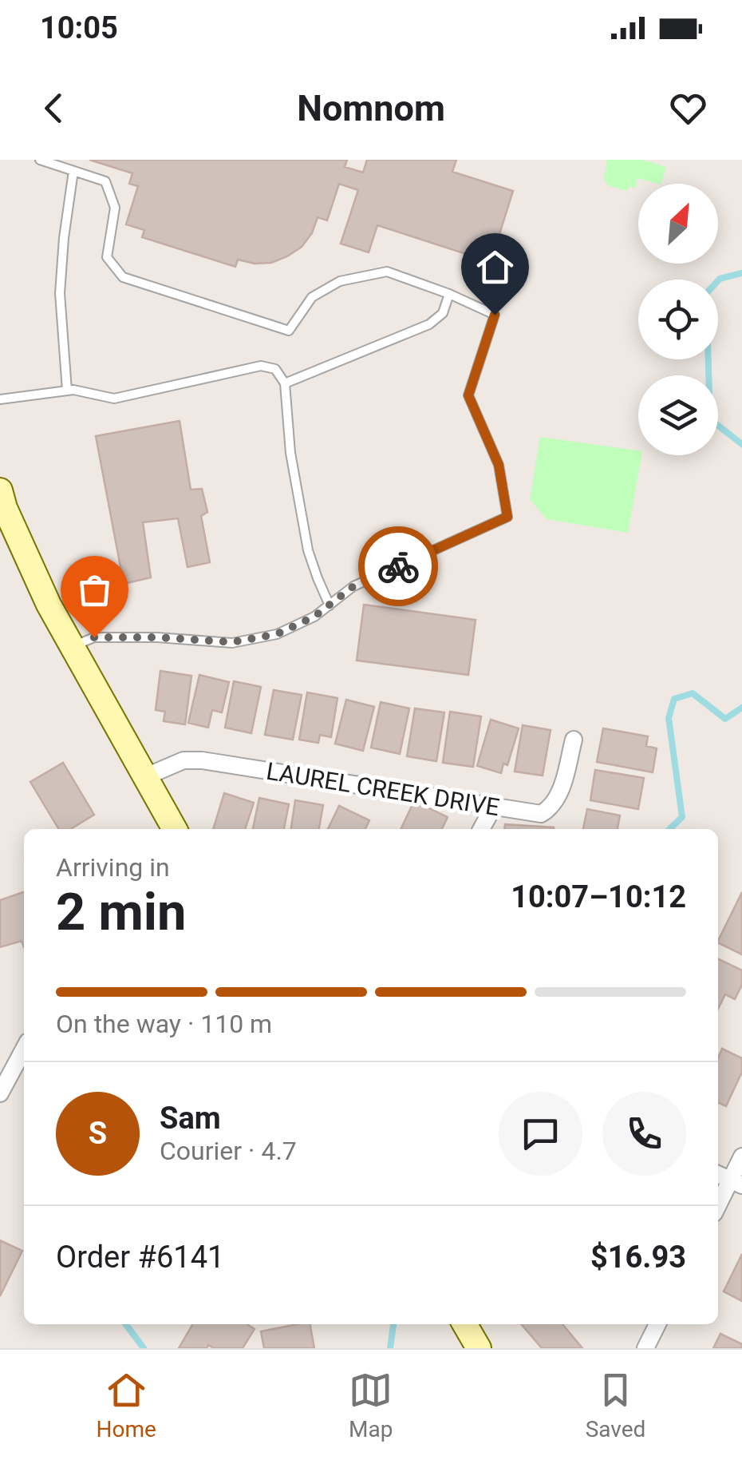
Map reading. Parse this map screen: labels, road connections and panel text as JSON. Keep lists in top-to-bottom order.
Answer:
{
  "streets": {
    "street": ["LAUREL CREEK DRIVE"]
  },
  "north": "top right",
  "page": {
    "status": "10:05",
    "header": "Nomnom",
    "heading": ["2 min", "Arriving in", "10:07–10:12"],
    "panel": [
      "Sam",
      "Courier · 4.7",
      "Order #6141",
      "$16.93"
    ],
    "bar": "On the way · 110 m",
    "round": "S",
    "tabs": ["Home", "Map", "Saved"]
  }
}
